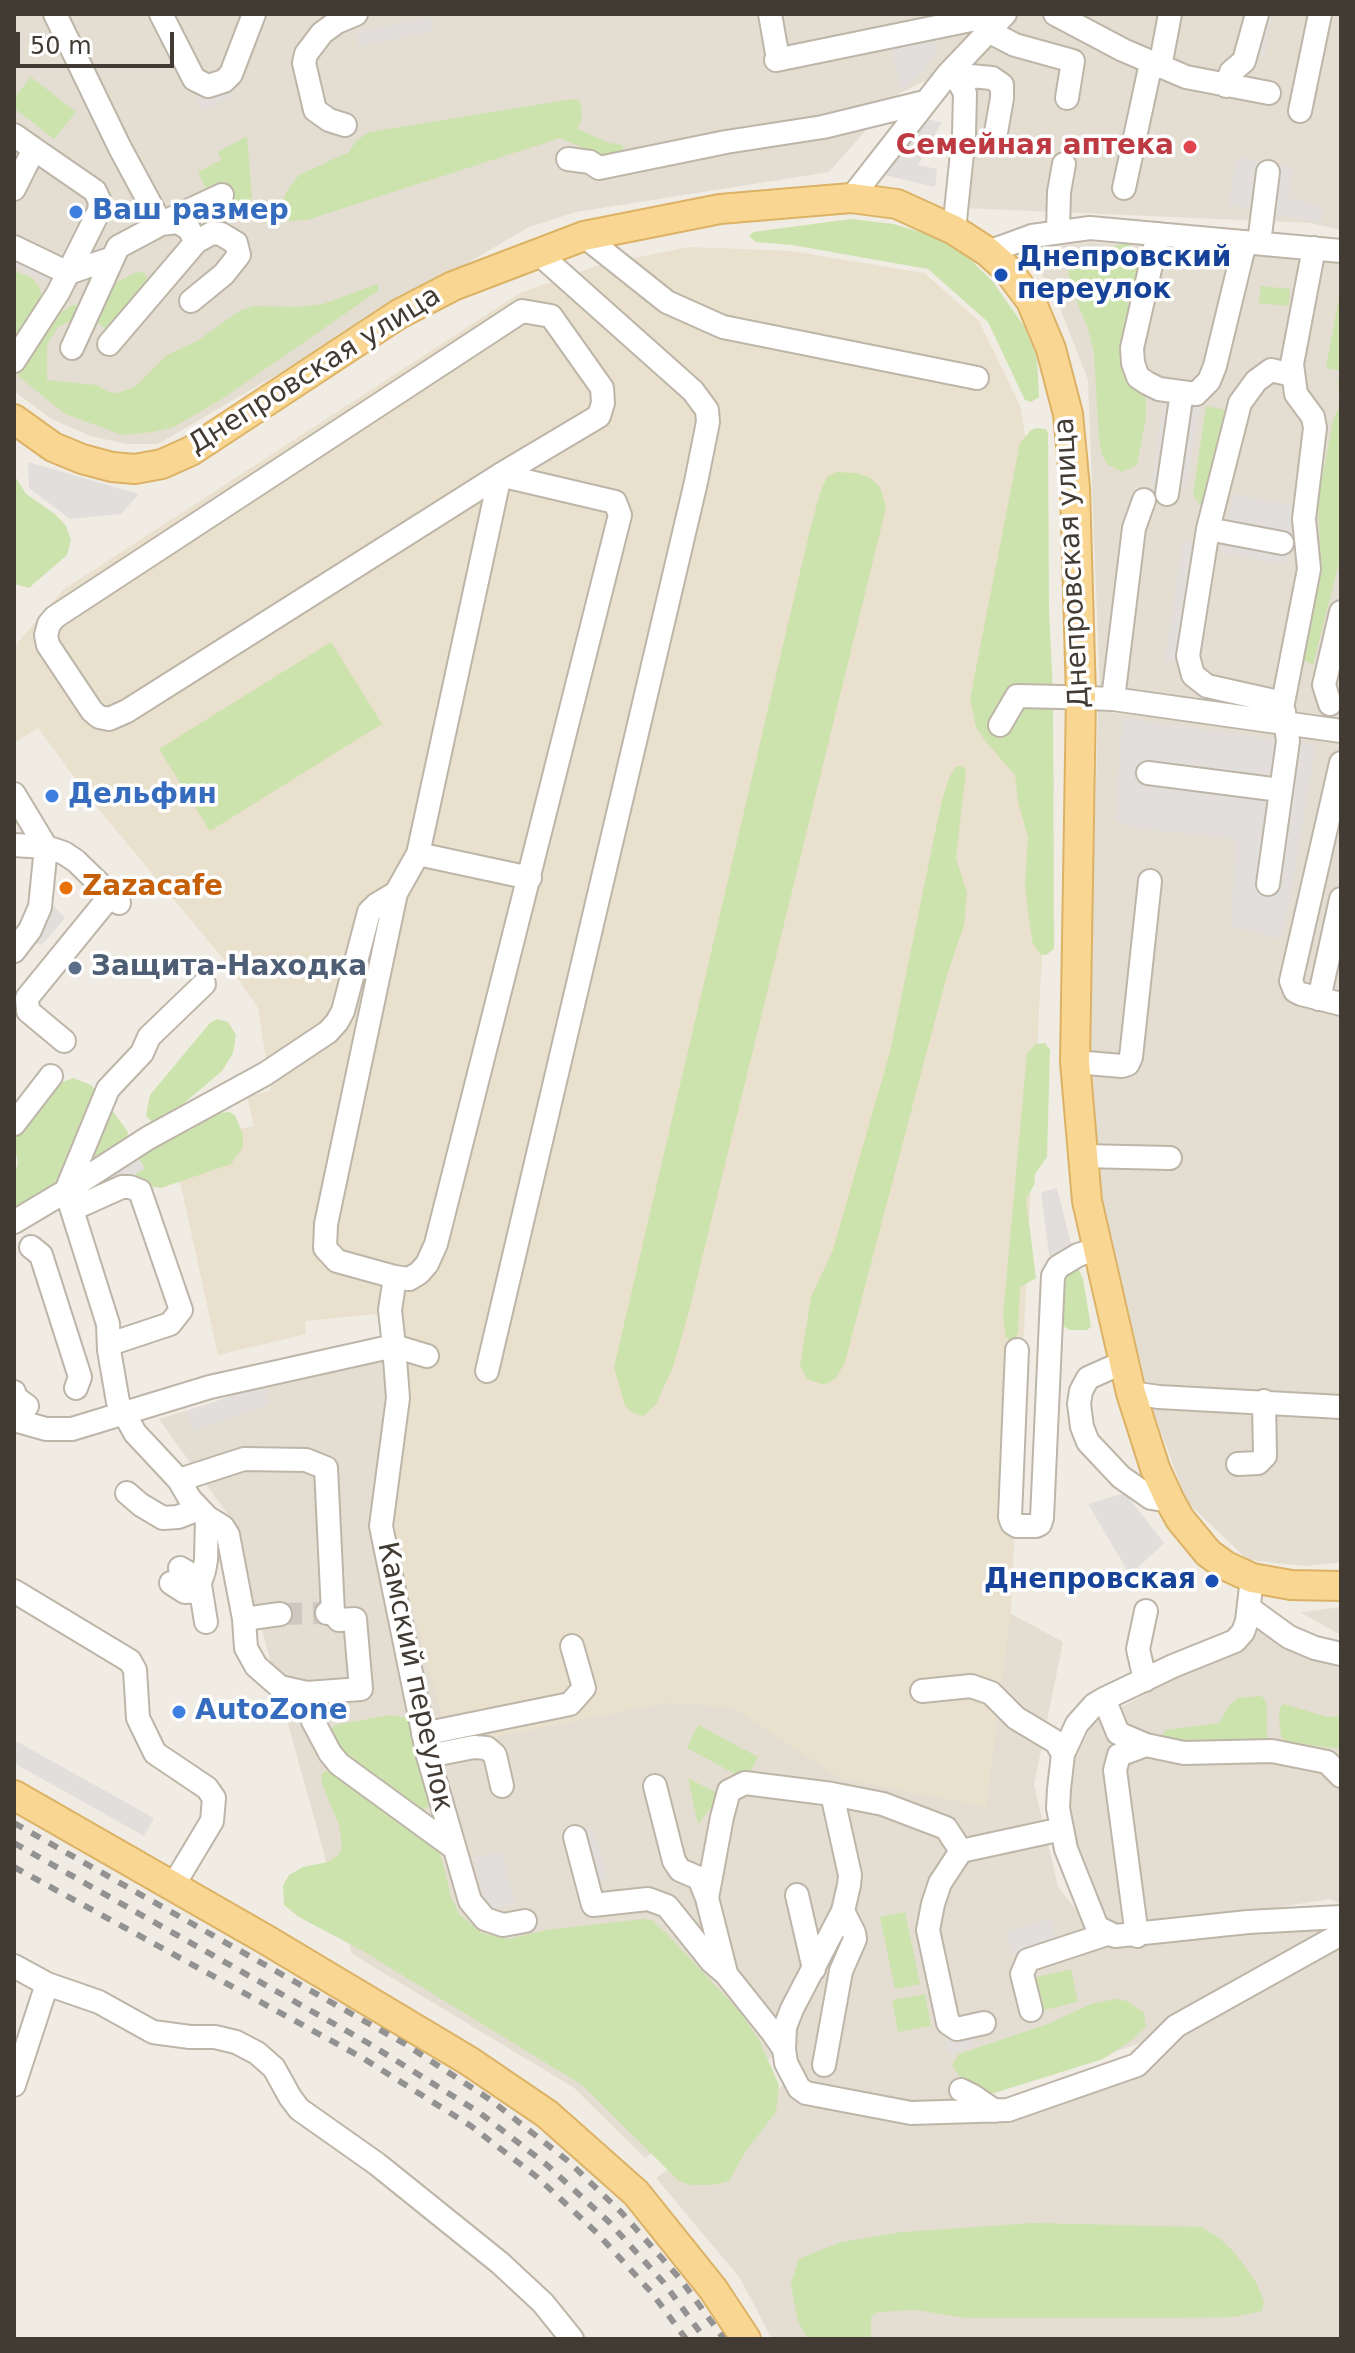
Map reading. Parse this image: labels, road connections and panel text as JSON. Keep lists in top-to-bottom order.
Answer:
{
  "streets": {
    "main road": ["Днепровская улица"],
    "street": ["Камский переулок"]
  },
  "places": [
    "Семейная аптека",
    "Ваш размер",
    "Днепровский переулок",
    "Дельфин",
    "Zazacafe",
    "Защита-Находка",
    "Днепровская",
    "AutoZone"
  ],
  "scale_bar": "50 m"
}
